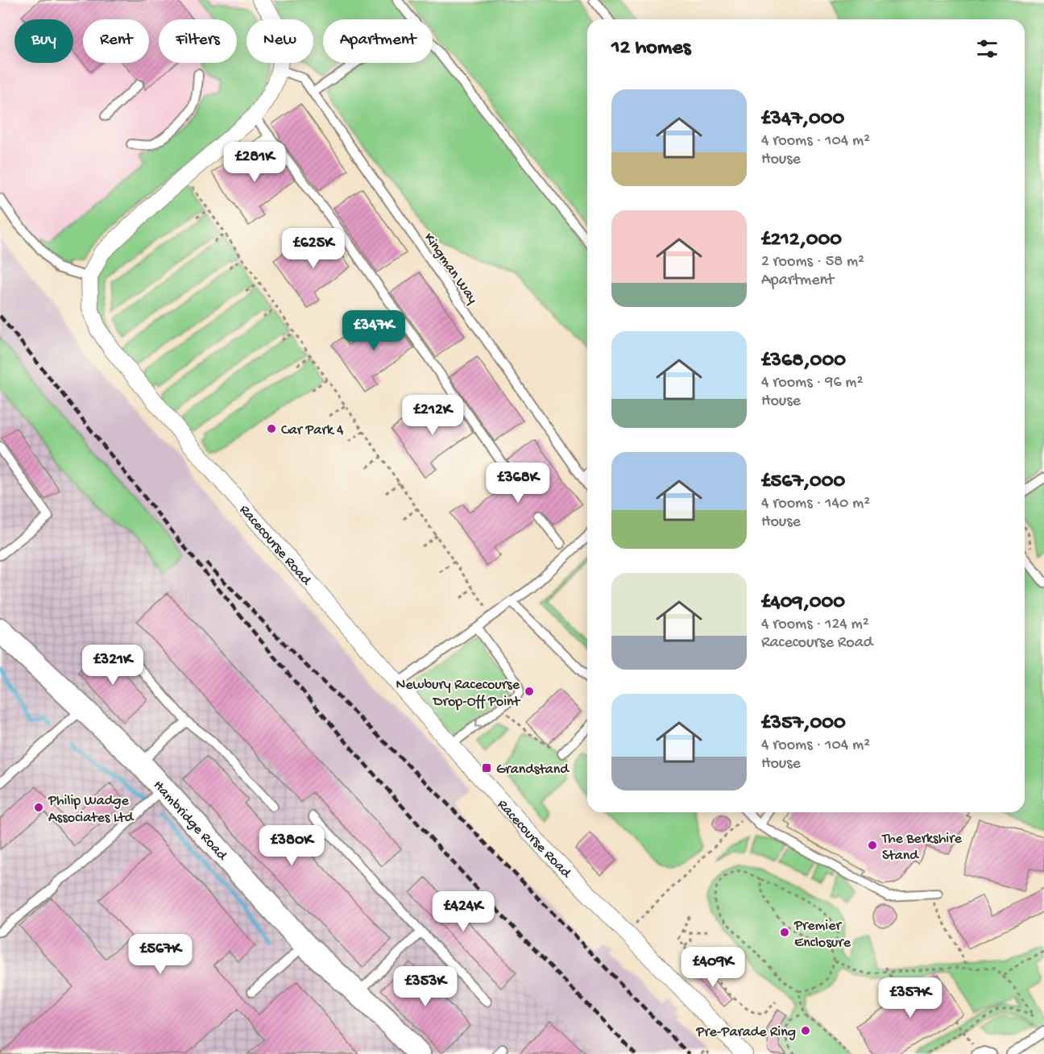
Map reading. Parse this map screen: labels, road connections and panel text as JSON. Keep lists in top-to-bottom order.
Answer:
{
  "streets": {
    "main road": ["Hambridge Road"],
    "street": ["Racecourse Road"],
    "lane": ["Kingman Way"]
  },
  "crossings": [
    ["Kingman Way", "Racecourse Road"]
  ],
  "places": {
    "other": [
      "Car Park 4",
      "Newbury Racecourse Drop-Off Point",
      "Philip Wadge Associates Ltd",
      "The Berkshire Stand",
      "Premier Enclosure",
      "Pre-Parade Ring"
    ],
    "transit": ["Grandstand"]
  },
  "page": {
    "chip": [
      "Buy",
      "Rent",
      "Filters",
      "New",
      "Apartment"
    ],
    "heading": "12 homes",
    "list": [
      {
        "name": "£347,000",
        "note": "4 rooms · 104 m² · House"
      },
      {
        "name": "£212,000",
        "note": "2 rooms · 58 m² · Apartment"
      },
      {
        "name": "£368,000",
        "note": "4 rooms · 96 m² · House"
      },
      {
        "name": "£567,000",
        "note": "4 rooms · 140 m² · House"
      },
      {
        "name": "£409,000",
        "note": "4 rooms · 124 m² · Racecourse Road"
      },
      {
        "name": "£357,000",
        "note": "4 rooms · 104 m² · House"
      }
    ],
    "price": [
      "£281K",
      "£625K",
      "£347K",
      "£212K",
      "£368K",
      "£321K",
      "£380K",
      "£424K",
      "£567K",
      "£409K",
      "£353K",
      "£357K"
    ]
  }
}
